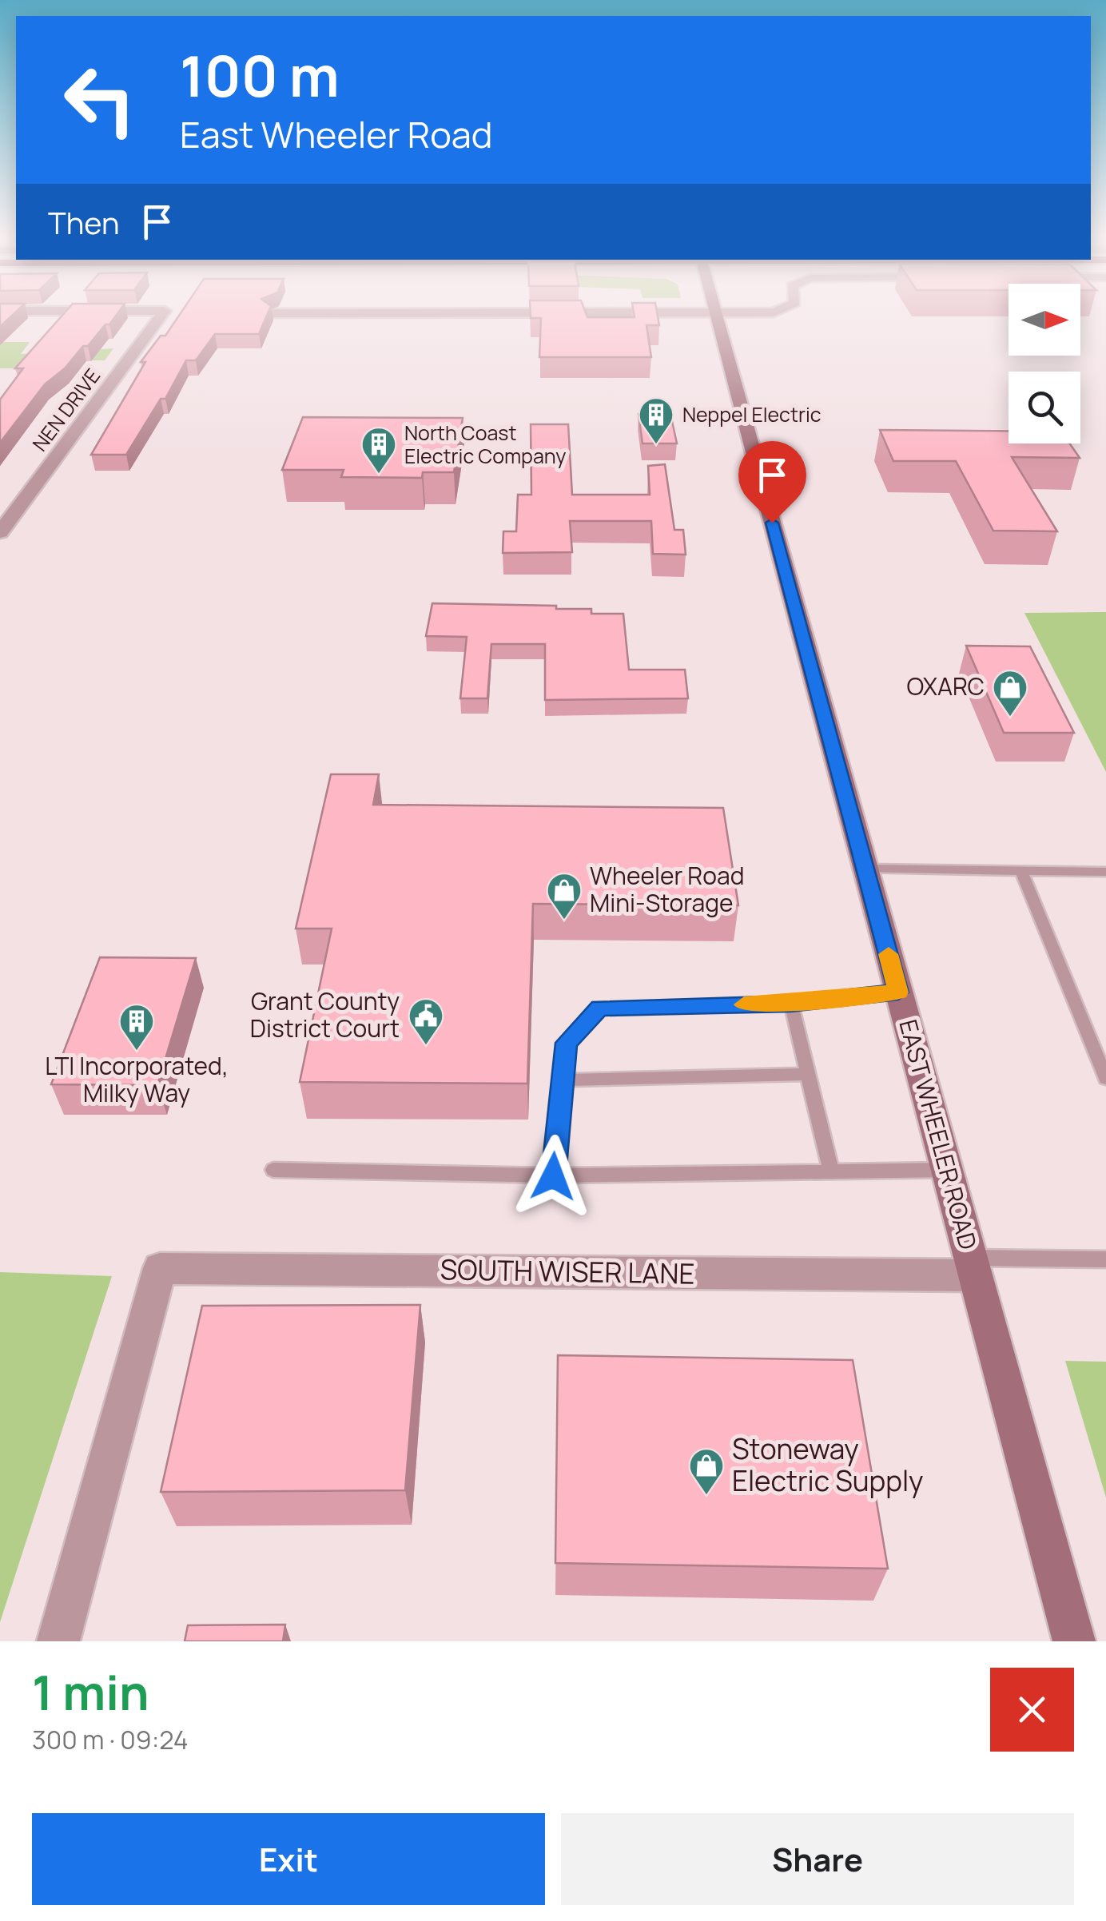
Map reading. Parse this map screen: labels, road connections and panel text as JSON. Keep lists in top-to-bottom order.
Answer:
{
  "streets": {
    "main road": ["EAST WHEELER ROAD"],
    "street": ["NEN DRIVE", "SOUTH WISER LANE"]
  },
  "crossings": [
    ["EAST WHEELER ROAD", "SOUTH WISER LANE"]
  ],
  "places": {
    "building": ["Neppel Electric", "North Coast Electric Company", "LTI Incorporated, Milky Way"],
    "shop": ["OXARC", "Wheeler Road Mini-Storage", "Stoneway Electric Supply"],
    "public building": ["Grant County District Court"]
  },
  "north": "right",
  "page": {
    "turn": ["100 m", "East Wheeler Road"],
    "then": "Then",
    "heading": ["1 min", "300 m · 09:24"],
    "buttons": ["Exit", "Share"]
  }
}
